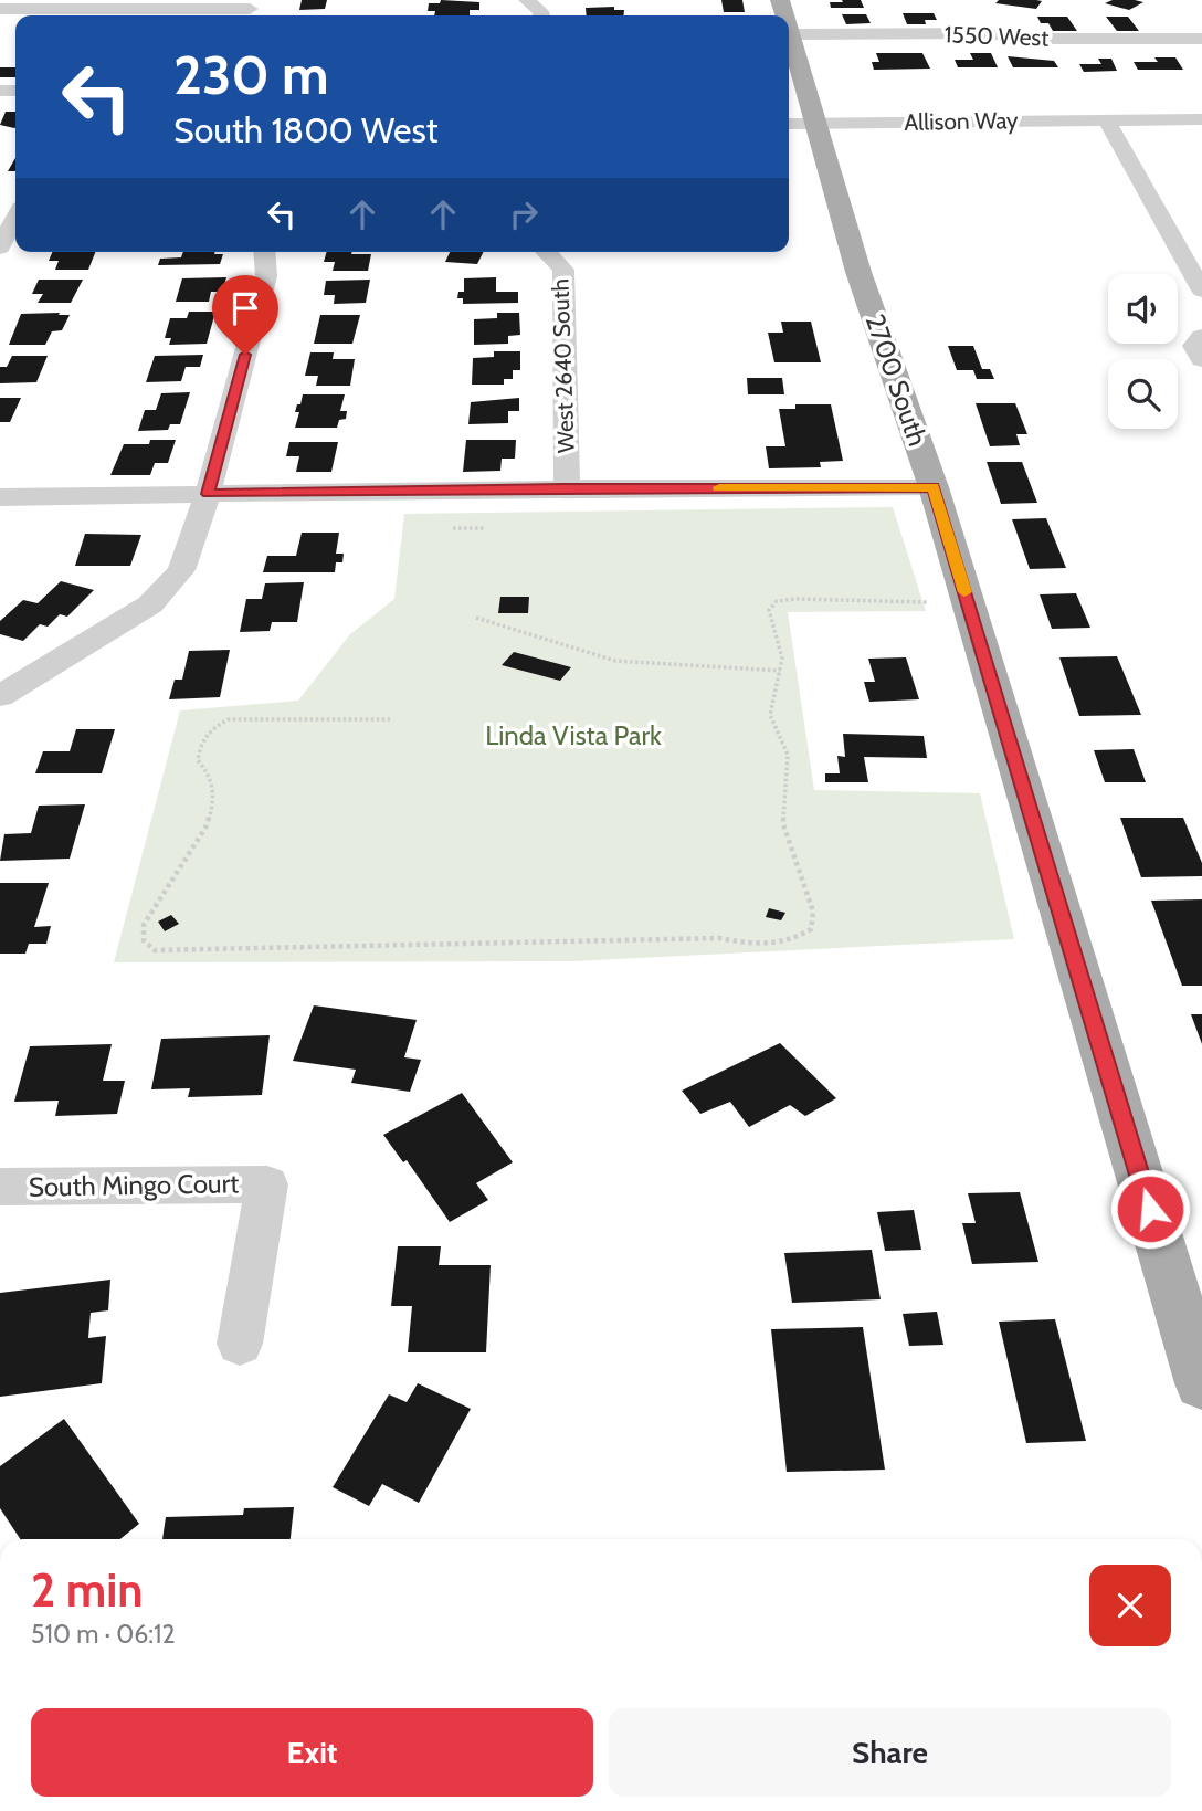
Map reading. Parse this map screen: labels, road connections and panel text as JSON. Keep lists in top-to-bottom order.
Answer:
{
  "streets": {
    "main road": ["2700 South"],
    "street": [
      "1550 West",
      "Allison Way",
      "West 2640 South",
      "South Mingo Court"
    ]
  },
  "crossings": [
    ["Allison Way", "2700 South"]
  ],
  "parks": ["Linda Vista Park"],
  "page": {
    "turn": ["230 m", "South 1800 West"],
    "heading": ["2 min", "510 m · 06:12"],
    "buttons": ["Exit", "Share"]
  }
}
